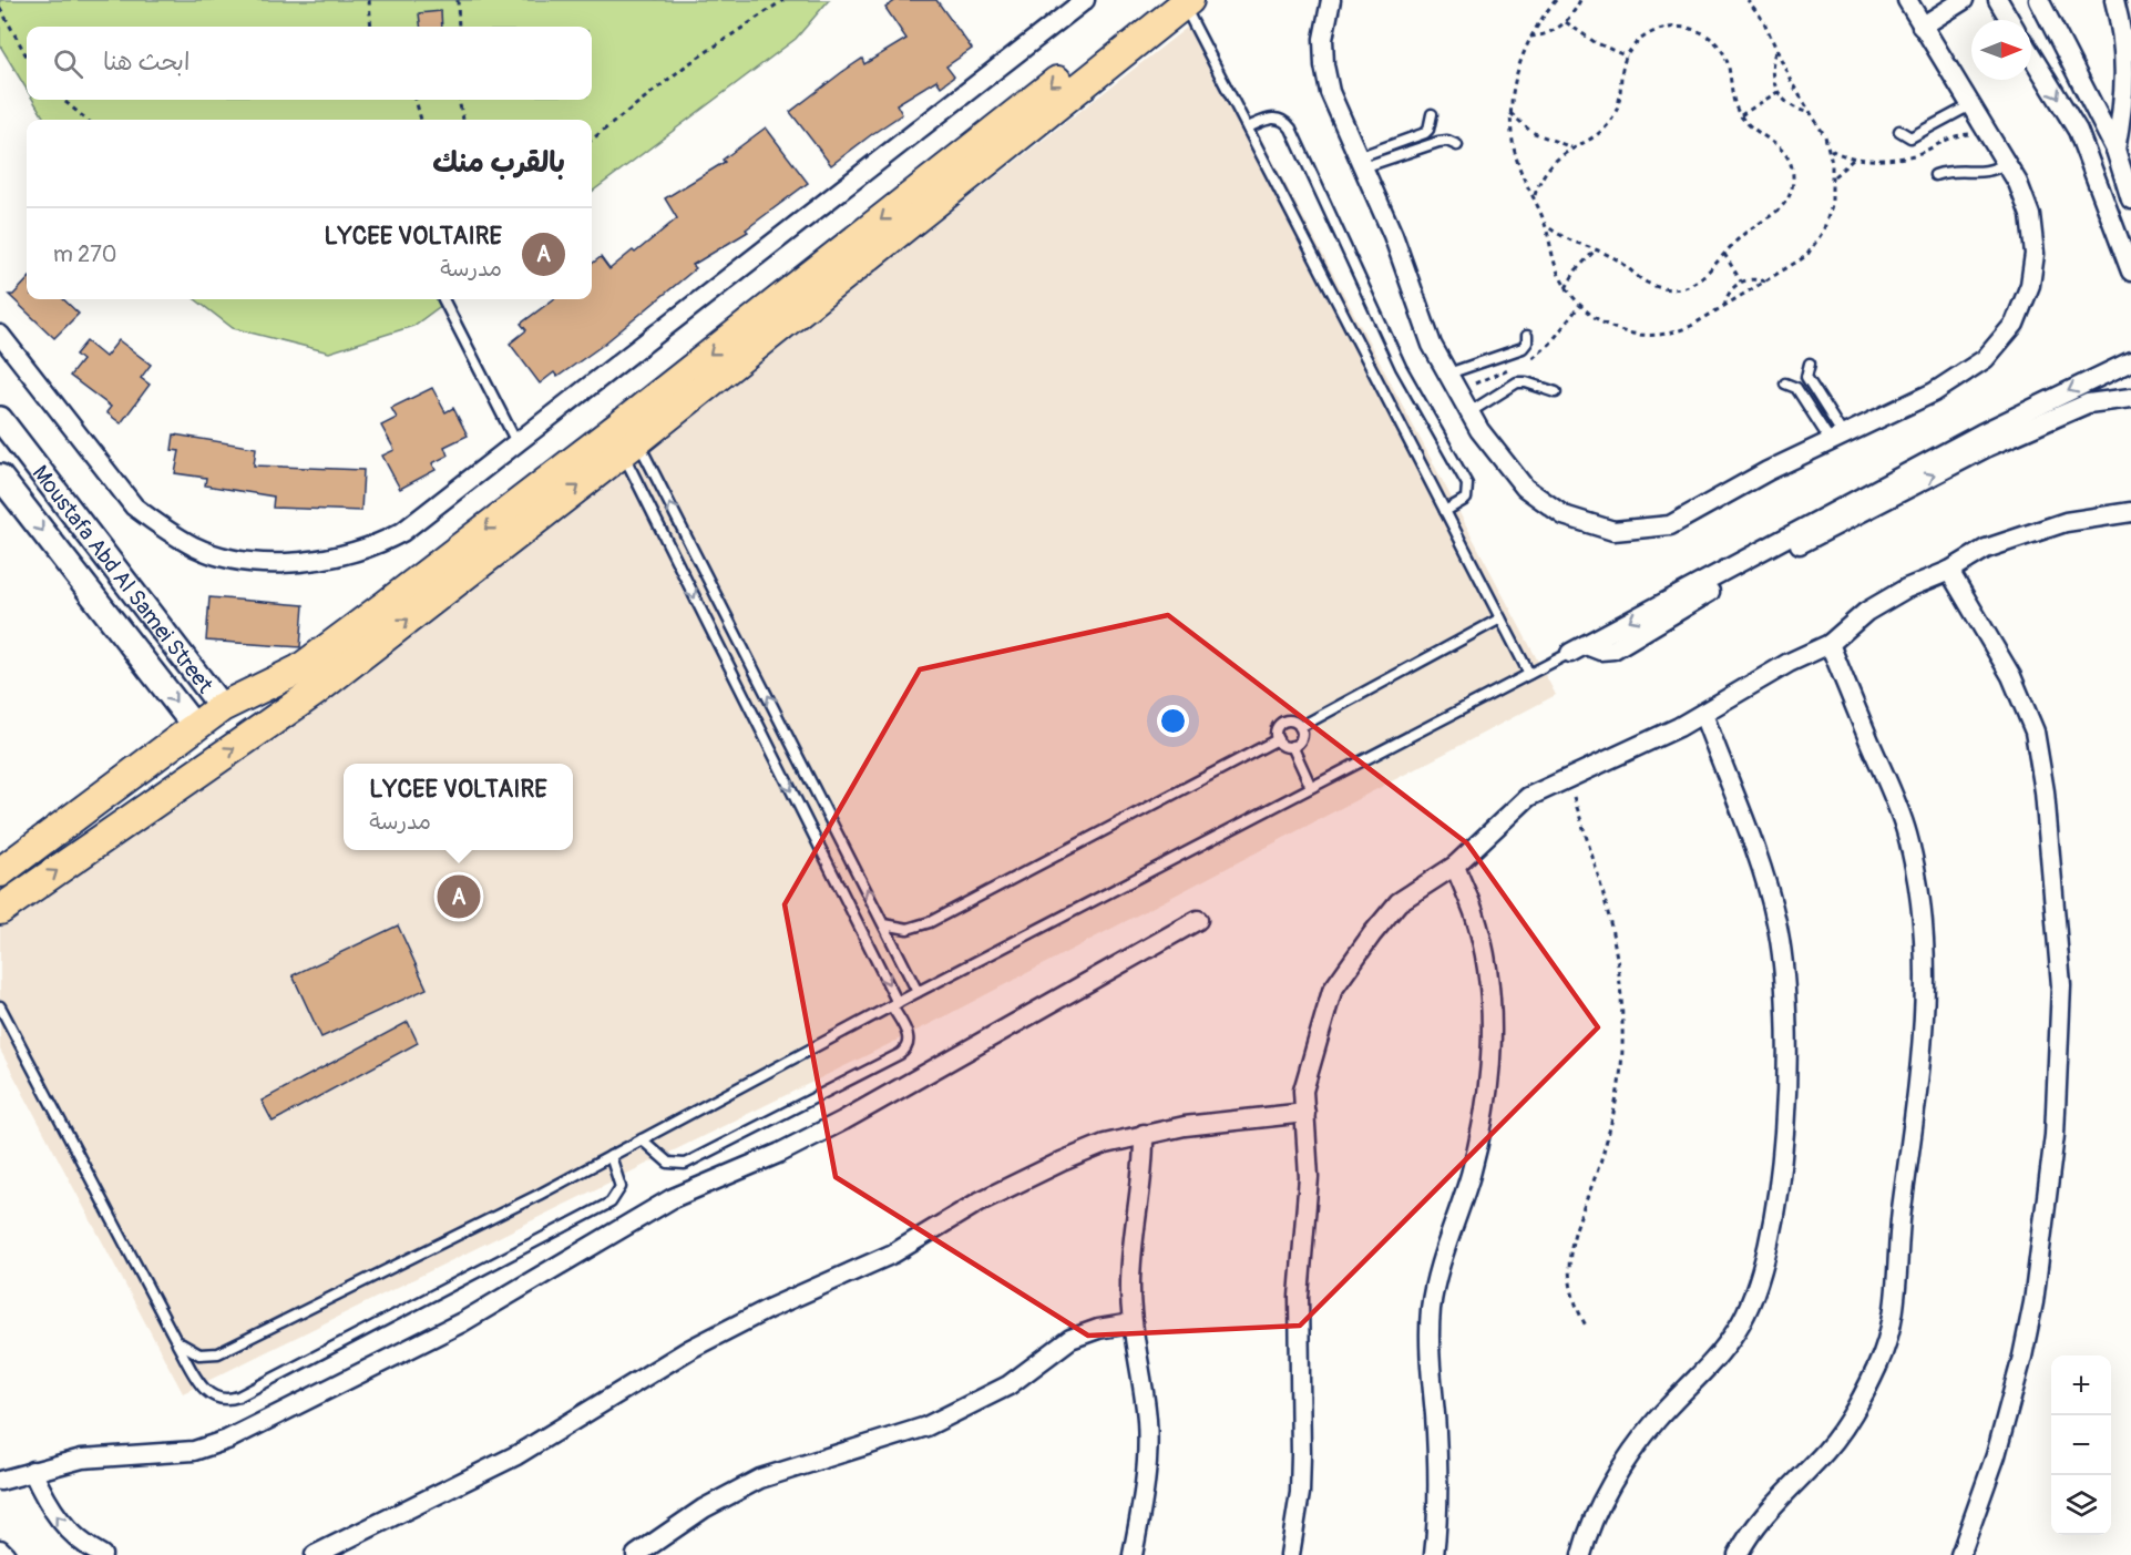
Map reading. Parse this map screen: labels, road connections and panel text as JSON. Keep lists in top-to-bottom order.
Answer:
{
  "streets": {
    "street": ["Moustafa Abd Al Samei Street"]
  },
  "north": "right",
  "page": {
    "search": "ابحث هنا",
    "heading": "بالقرب منك",
    "list": [
      {
        "mark": "A",
        "name": "LYCEE VOLTAIRE",
        "note": "مدرسة",
        "value": "270 m"
      }
    ],
    "popup": ["LYCEE VOLTAIRE", "مدرسة"],
    "pins": "A",
    "map_buttons": ["+", "−"]
  }
}
